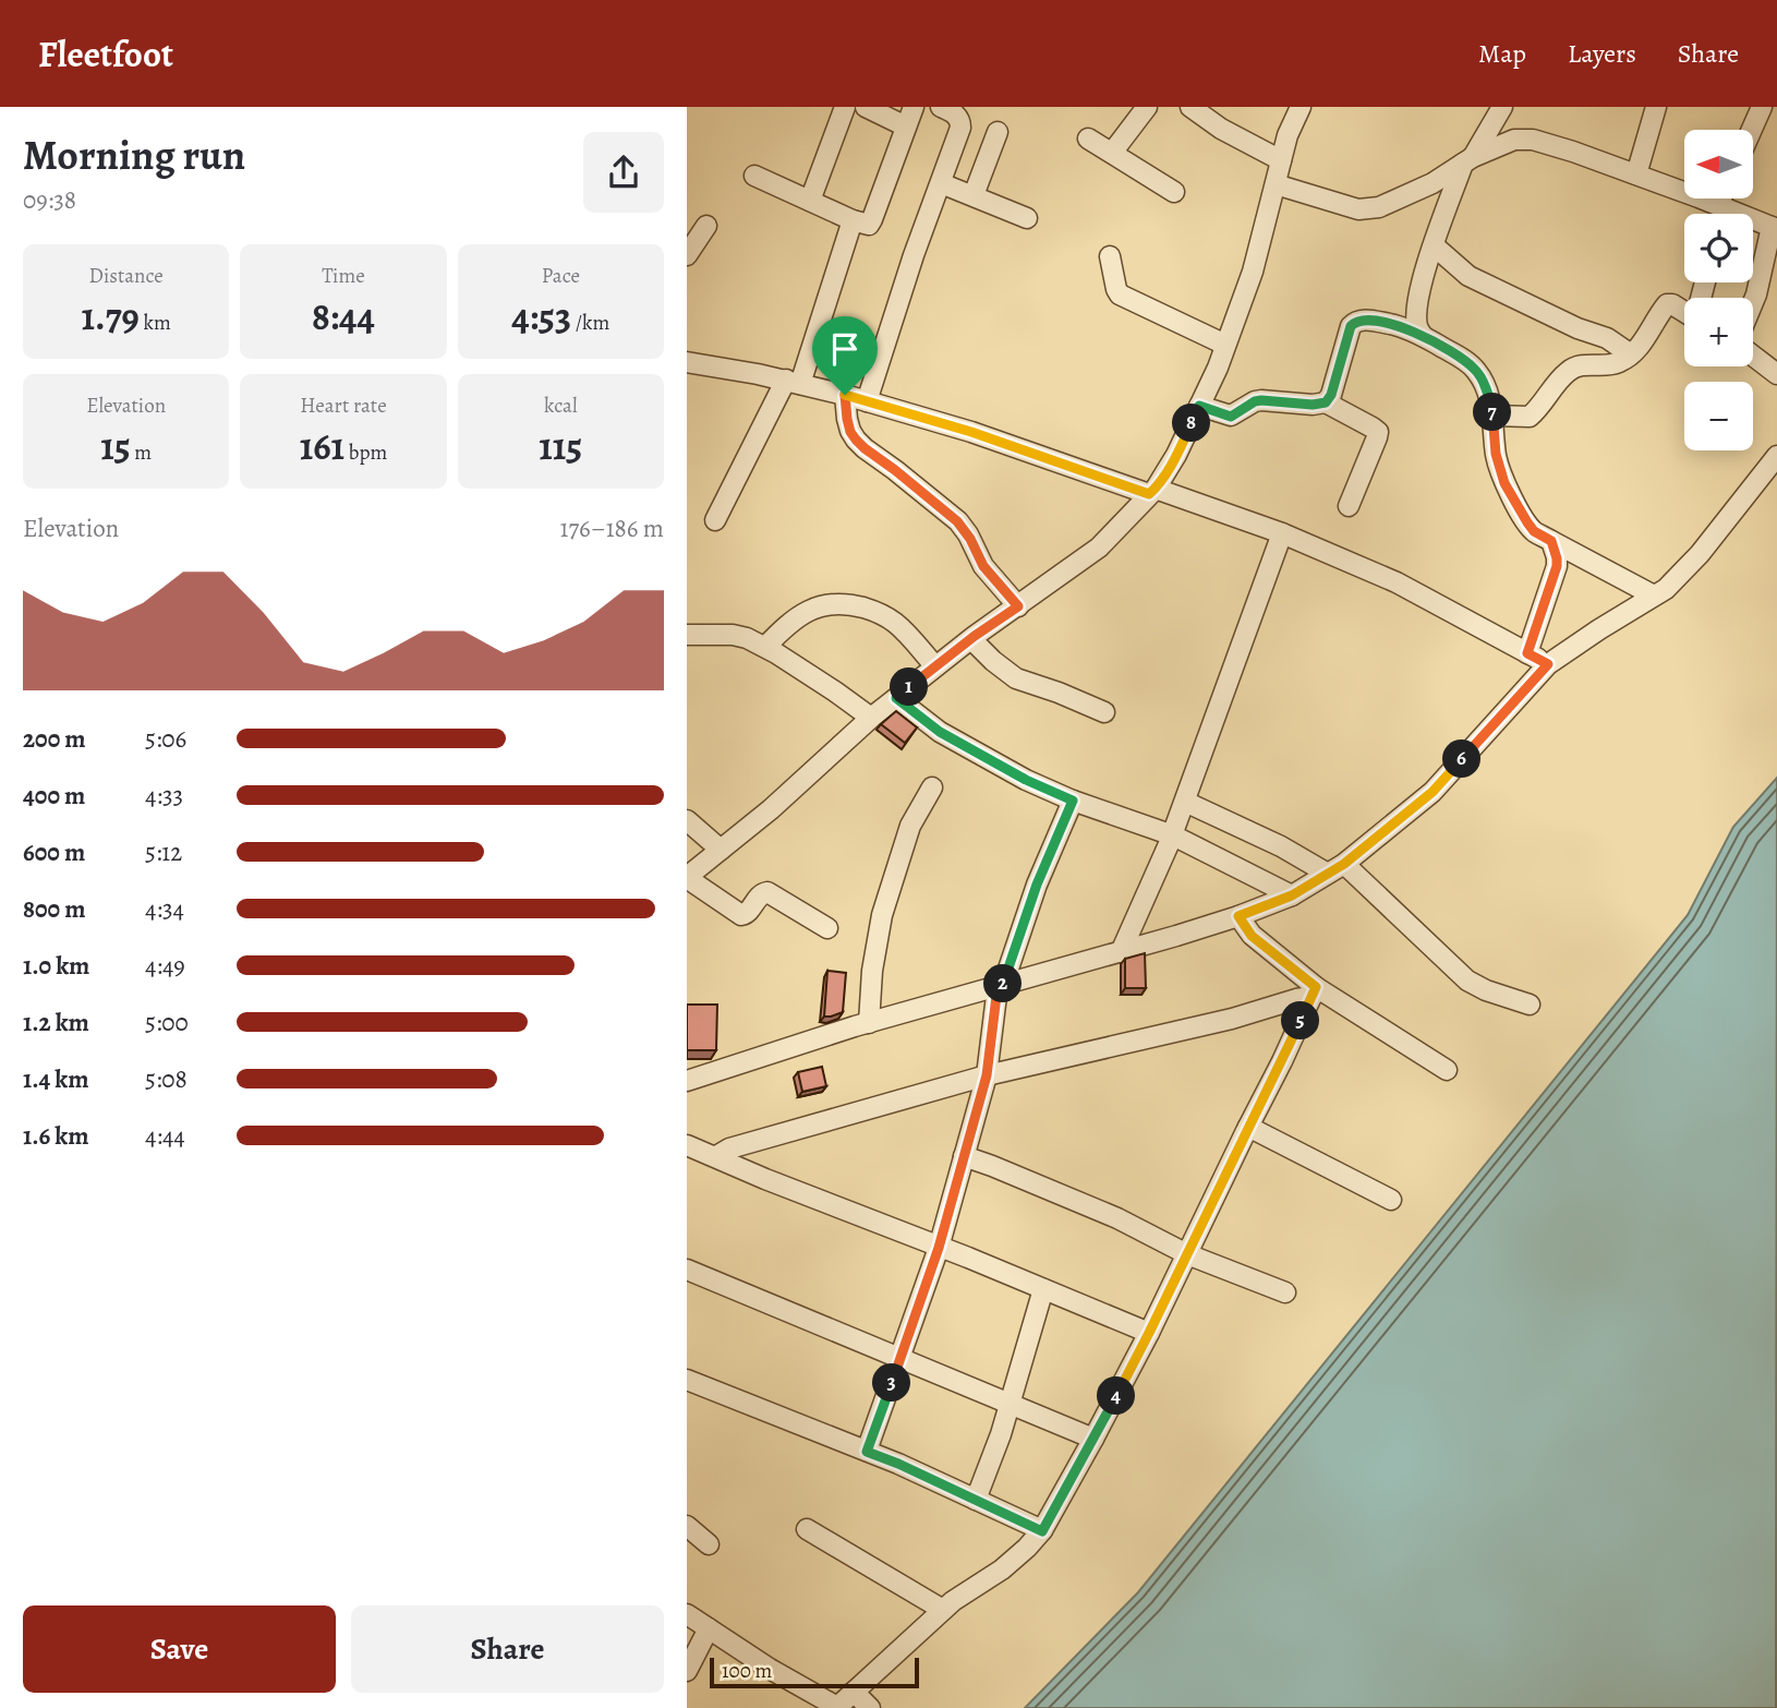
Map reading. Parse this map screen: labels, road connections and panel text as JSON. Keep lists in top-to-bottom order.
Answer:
{
  "scale_bar": "100 m",
  "north": "left",
  "page": {
    "header": "Fleetfoot",
    "nav": ["Map", "Layers", "Share"],
    "heading": ["Morning run", "09:38"],
    "map_buttons": ["+", "−"],
    "stats": [
      ["Distance", "1.79 km"],
      ["Time", "8:44"],
      ["Pace", "4:53 /km"],
      ["Elevation", "15 m"],
      ["Heart rate", "161 bpm"],
      ["kcal", "115"]
    ],
    "pins": [
      "7",
      "8",
      "1",
      "6",
      "2",
      "5",
      "3",
      "4"
    ],
    "chart": ["Elevation", "176–186 m"],
    "list": [
      {
        "name": "200 m",
        "note": "5:06"
      },
      {
        "name": "400 m",
        "note": "4:33"
      },
      {
        "name": "600 m",
        "note": "5:12"
      },
      {
        "name": "800 m",
        "note": "4:34"
      },
      {
        "name": "1.0 km",
        "note": "4:49"
      },
      {
        "name": "1.2 km",
        "note": "5:00"
      },
      {
        "name": "1.4 km",
        "note": "5:08"
      },
      {
        "name": "1.6 km",
        "note": "4:44"
      }
    ],
    "buttons": ["Save", "Share"],
    "scale": "100 m"
  }
}
